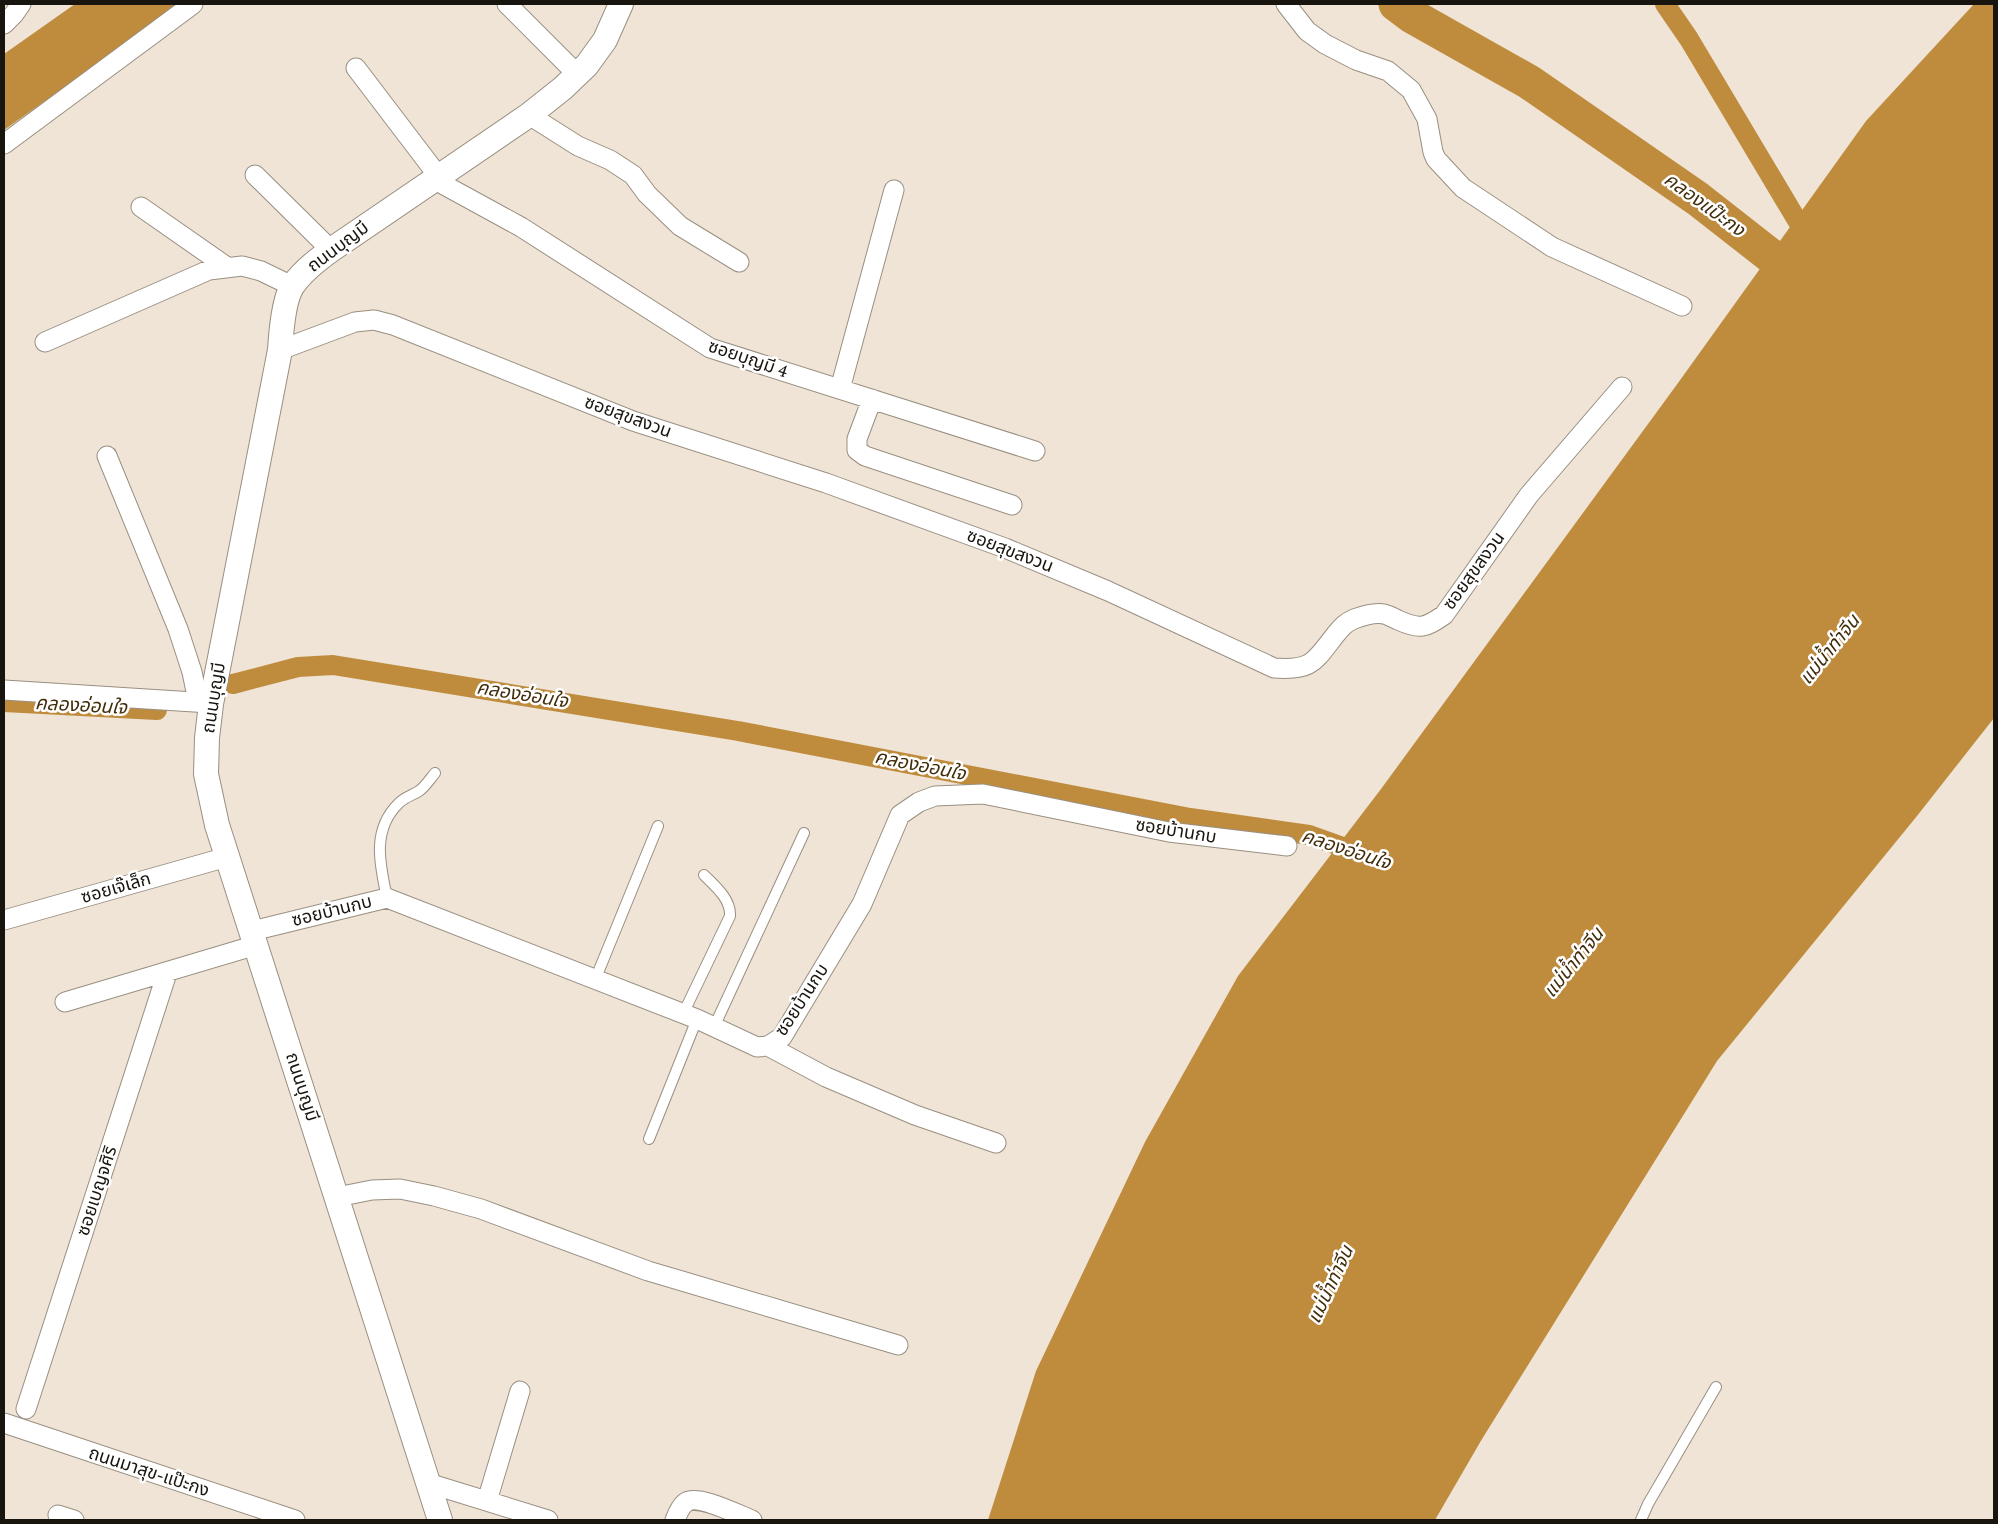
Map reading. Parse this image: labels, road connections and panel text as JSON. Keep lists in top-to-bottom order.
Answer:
{
  "streets": {
    "street": [
      "ถนนบุญมี",
      "ซอยบุญมี 4",
      "ซอยสุขสงวน",
      "ซอยบ้านกบ",
      "ซอยเจ๊เล็ก",
      "ซอยเบญจศิริ",
      "ถนนมาสุข-แป๊ะกง"
    ]
  },
  "crossings": [
    ["ถนนบุญมี", "ซอยบุญมี 4"],
    ["ถนนบุญมี", "ซอยสุขสงวน"],
    ["ถนนบุญมี", "ซอยบ้านกบ"],
    ["ถนนบุญมี", "ซอยเจ๊เล็ก"]
  ],
  "water": ["คลองแป๊ะกง", "แม่น้ำท่าจีน", "คลองอ่อนใจ"]
}
